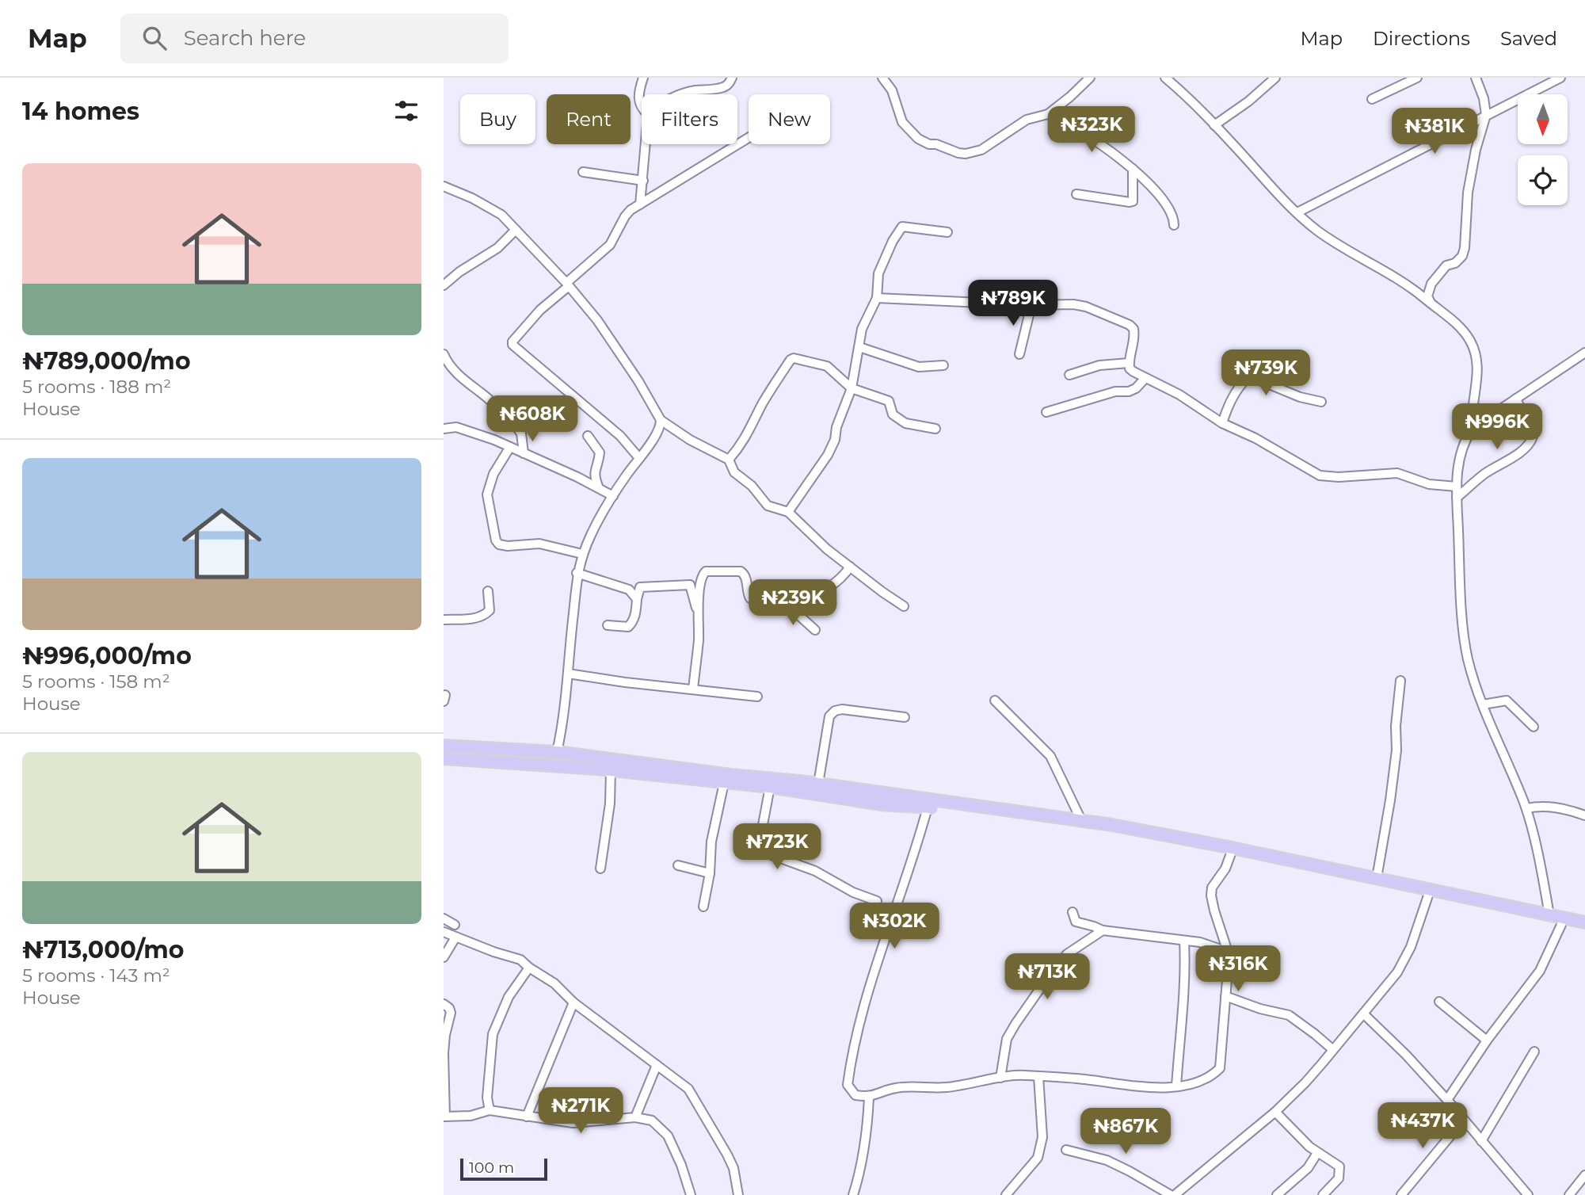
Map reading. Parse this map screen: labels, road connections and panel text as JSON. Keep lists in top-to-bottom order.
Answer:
{
  "scale_bar": "100 m",
  "north": "bottom",
  "page": {
    "header": "Map",
    "search": "Search here",
    "nav": ["Map", "Directions", "Saved"],
    "heading": "14 homes",
    "chip": [
      "Buy",
      "Rent",
      "Filters",
      "New"
    ],
    "price": [
      "₦323K",
      "₦381K",
      "₦789K",
      "₦739K",
      "₦608K",
      "₦996K",
      "₦239K",
      "₦723K",
      "₦302K",
      "₦316K",
      "₦713K",
      "₦271K",
      "₦437K",
      "₦867K"
    ],
    "list": [
      {
        "name": "₦789,000/mo",
        "note": "5 rooms · 188 m² · House"
      },
      {
        "name": "₦996,000/mo",
        "note": "5 rooms · 158 m² · House"
      },
      {
        "name": "₦713,000/mo",
        "note": "5 rooms · 143 m² · House"
      }
    ],
    "scale": "100 m"
  }
}
